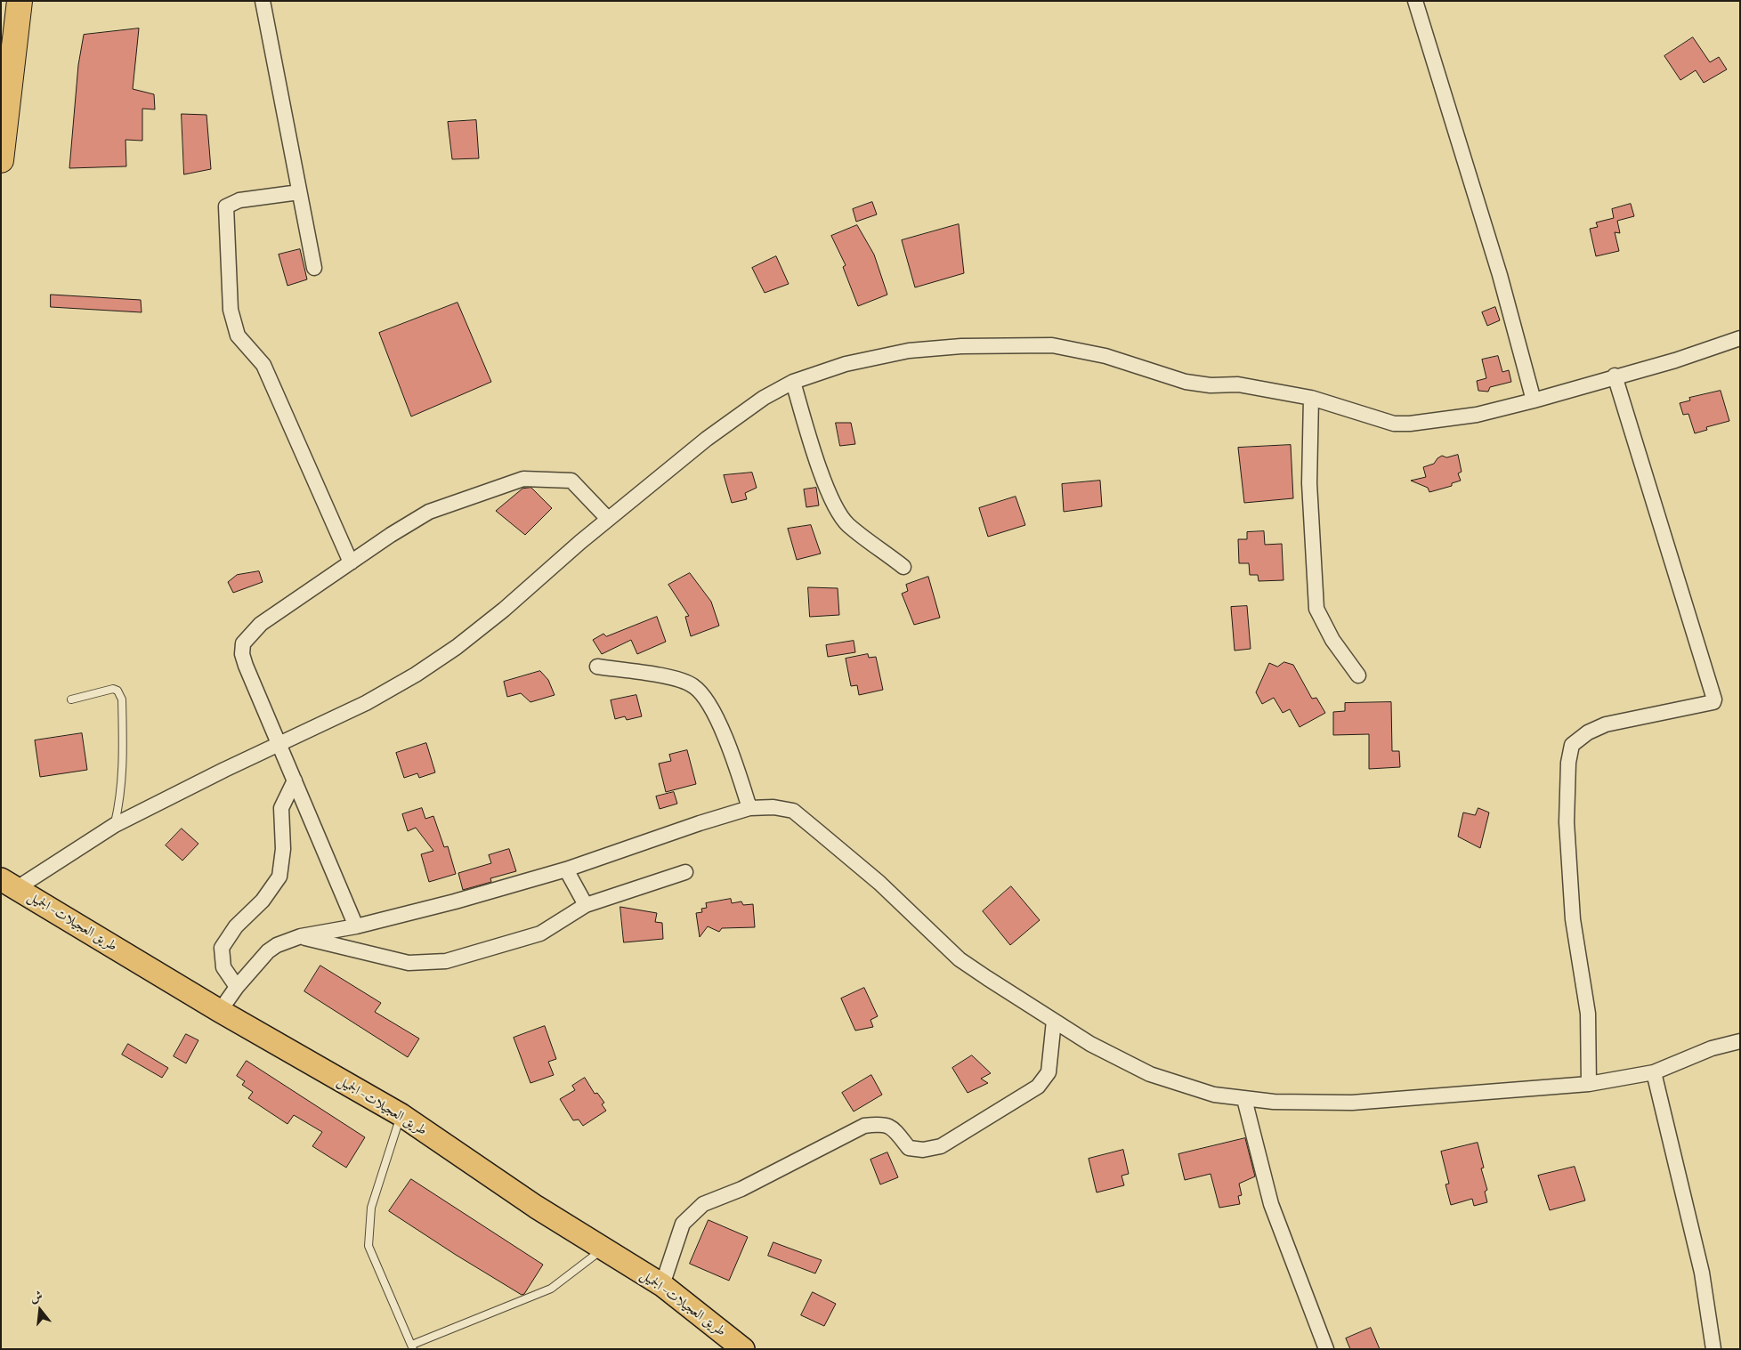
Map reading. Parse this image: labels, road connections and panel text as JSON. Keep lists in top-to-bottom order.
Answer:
{
  "streets": {
    "main road": ["طريق العجيلات- الجميل"]
  },
  "north": "top"
}
